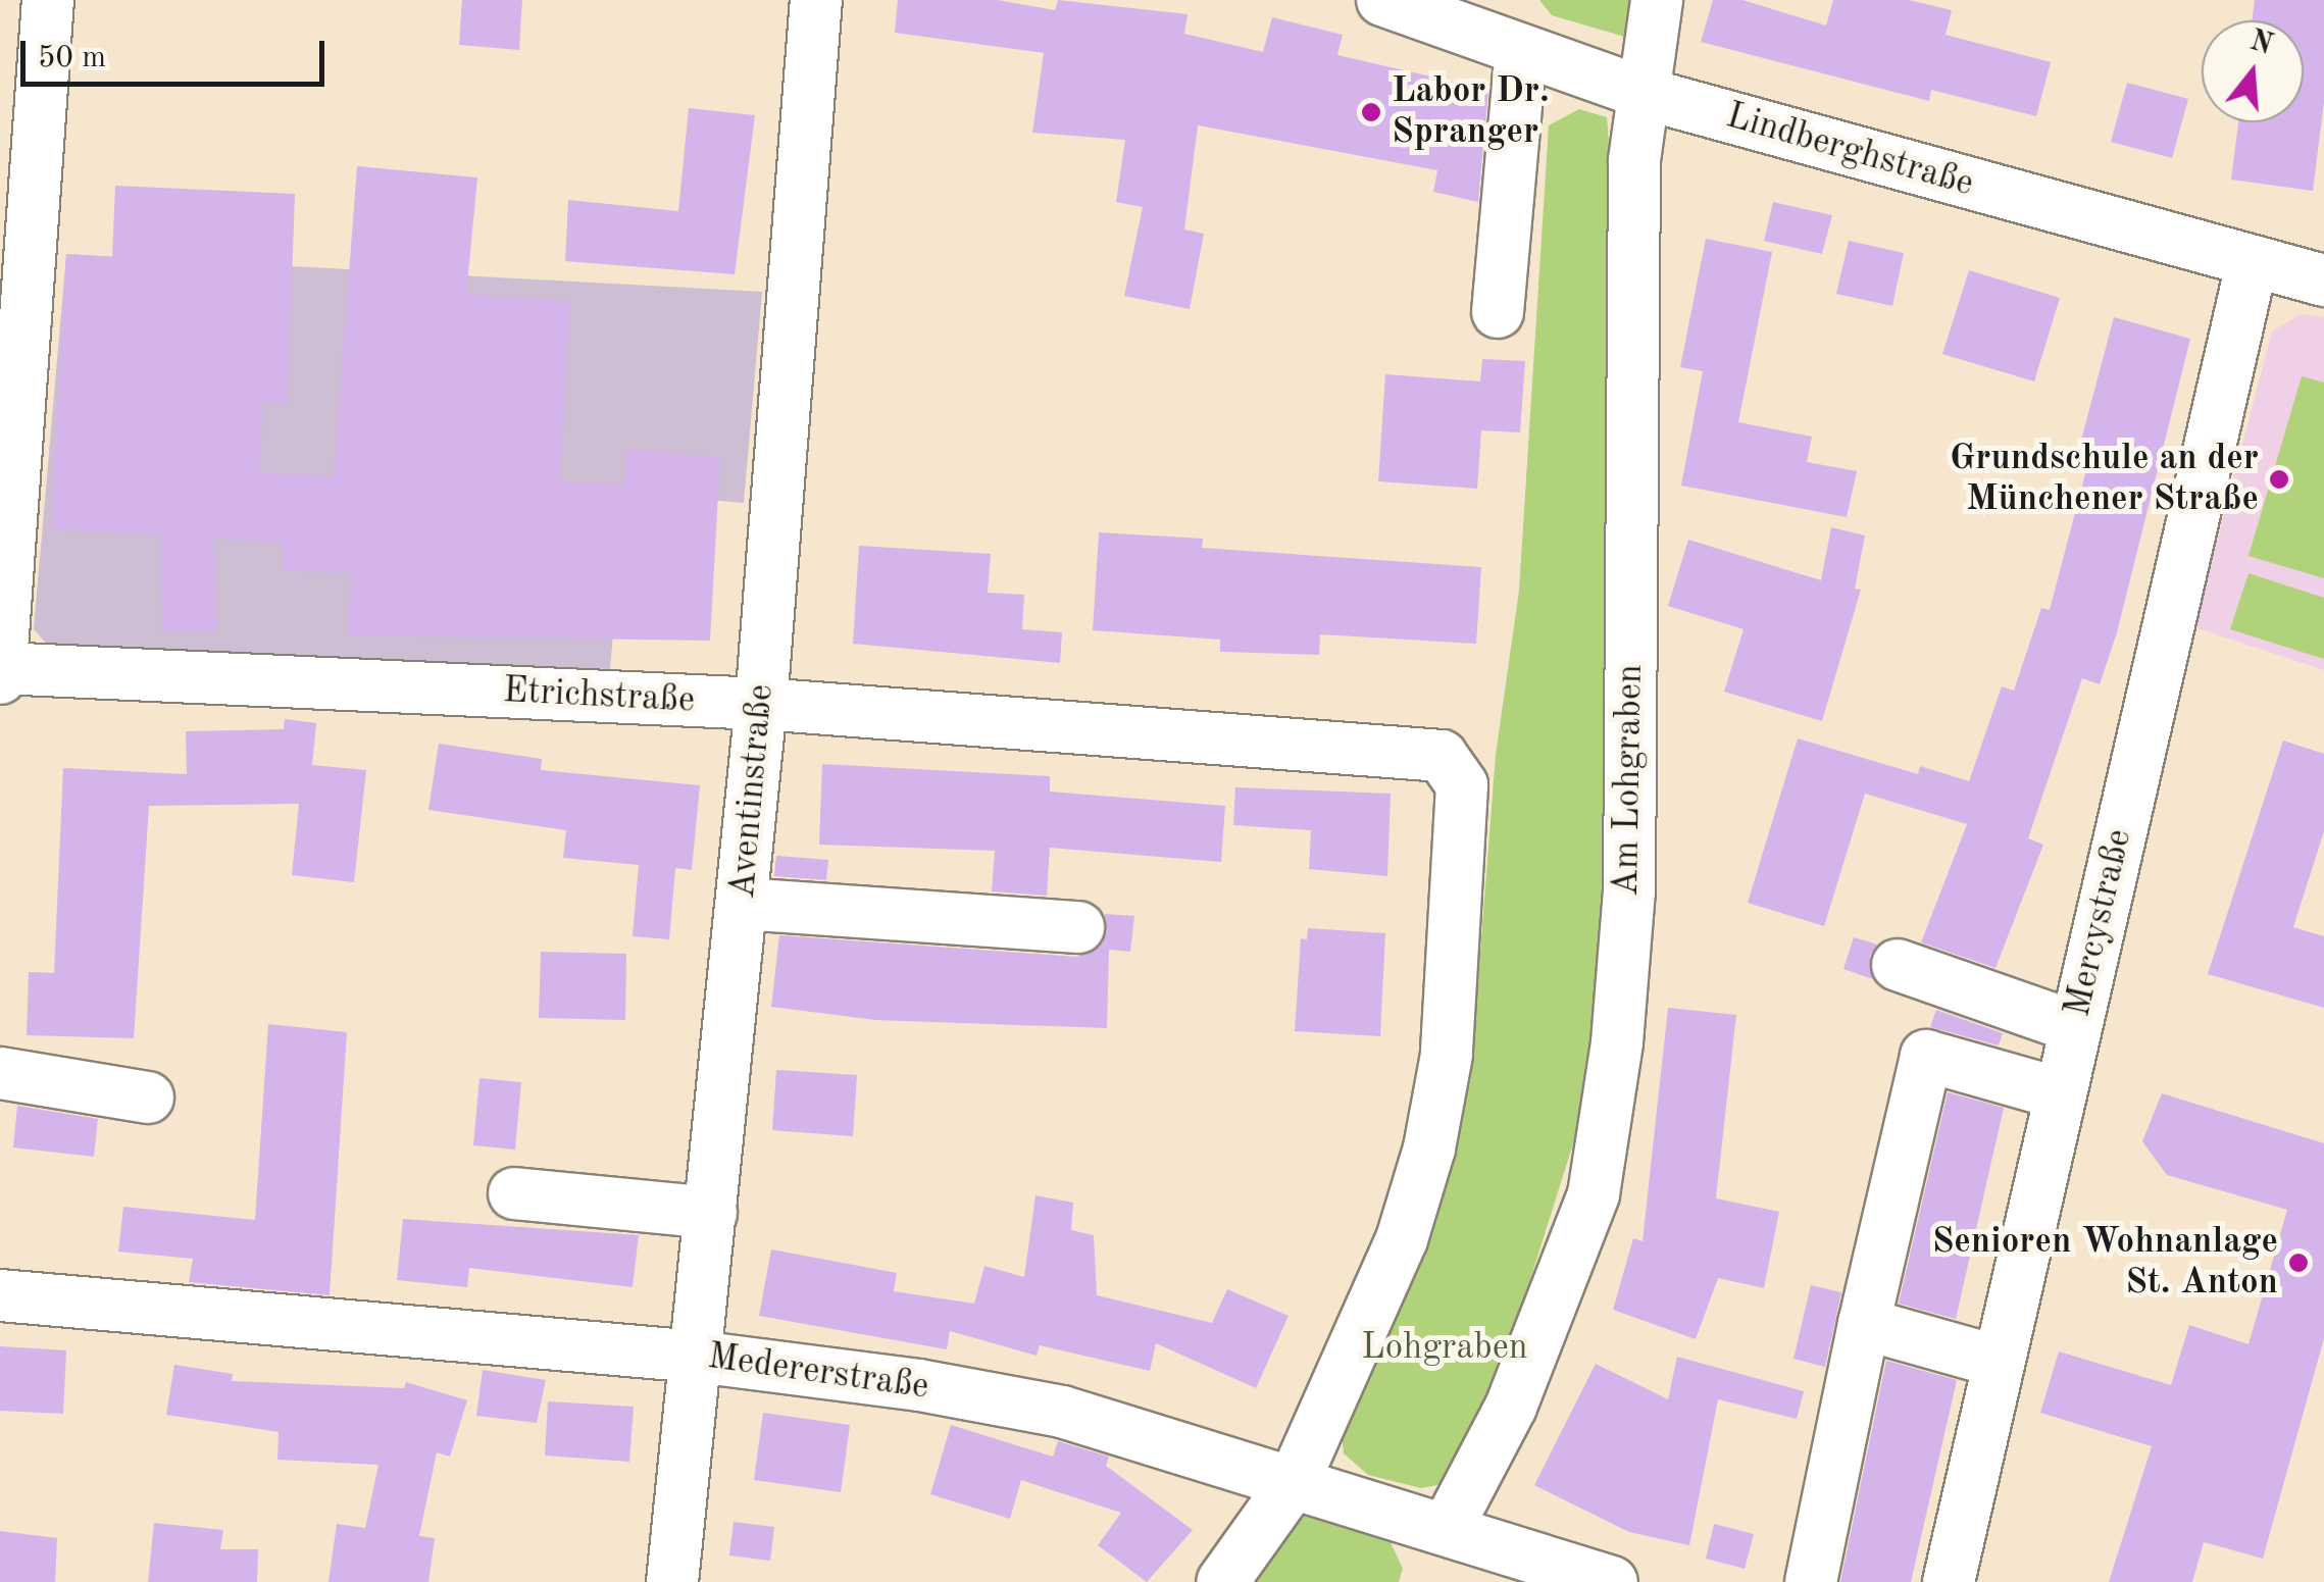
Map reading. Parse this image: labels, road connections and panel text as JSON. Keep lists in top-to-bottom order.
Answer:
{
  "streets": {
    "street": [
      "Lindberghstraße",
      "Etrichstraße",
      "Am Lohgraben",
      "Aventinstraße",
      "Mercystraße",
      "Medererstraße"
    ]
  },
  "crossings": [
    ["Lindberghstraße", "Am Lohgraben"],
    ["Lindberghstraße", "Mercystraße"],
    ["Etrichstraße", "Aventinstraße"],
    ["Etrichstraße", "Medererstraße"],
    ["Am Lohgraben", "Medererstraße"],
    ["Aventinstraße", "Medererstraße"]
  ],
  "parks": ["Lohgraben"],
  "places": ["Labor Dr. Spranger", "Grundschule an der Münchener Straße", "Senioren Wohnanlage St. Anton"],
  "scale_bar": "50 m",
  "north": "top"
}
